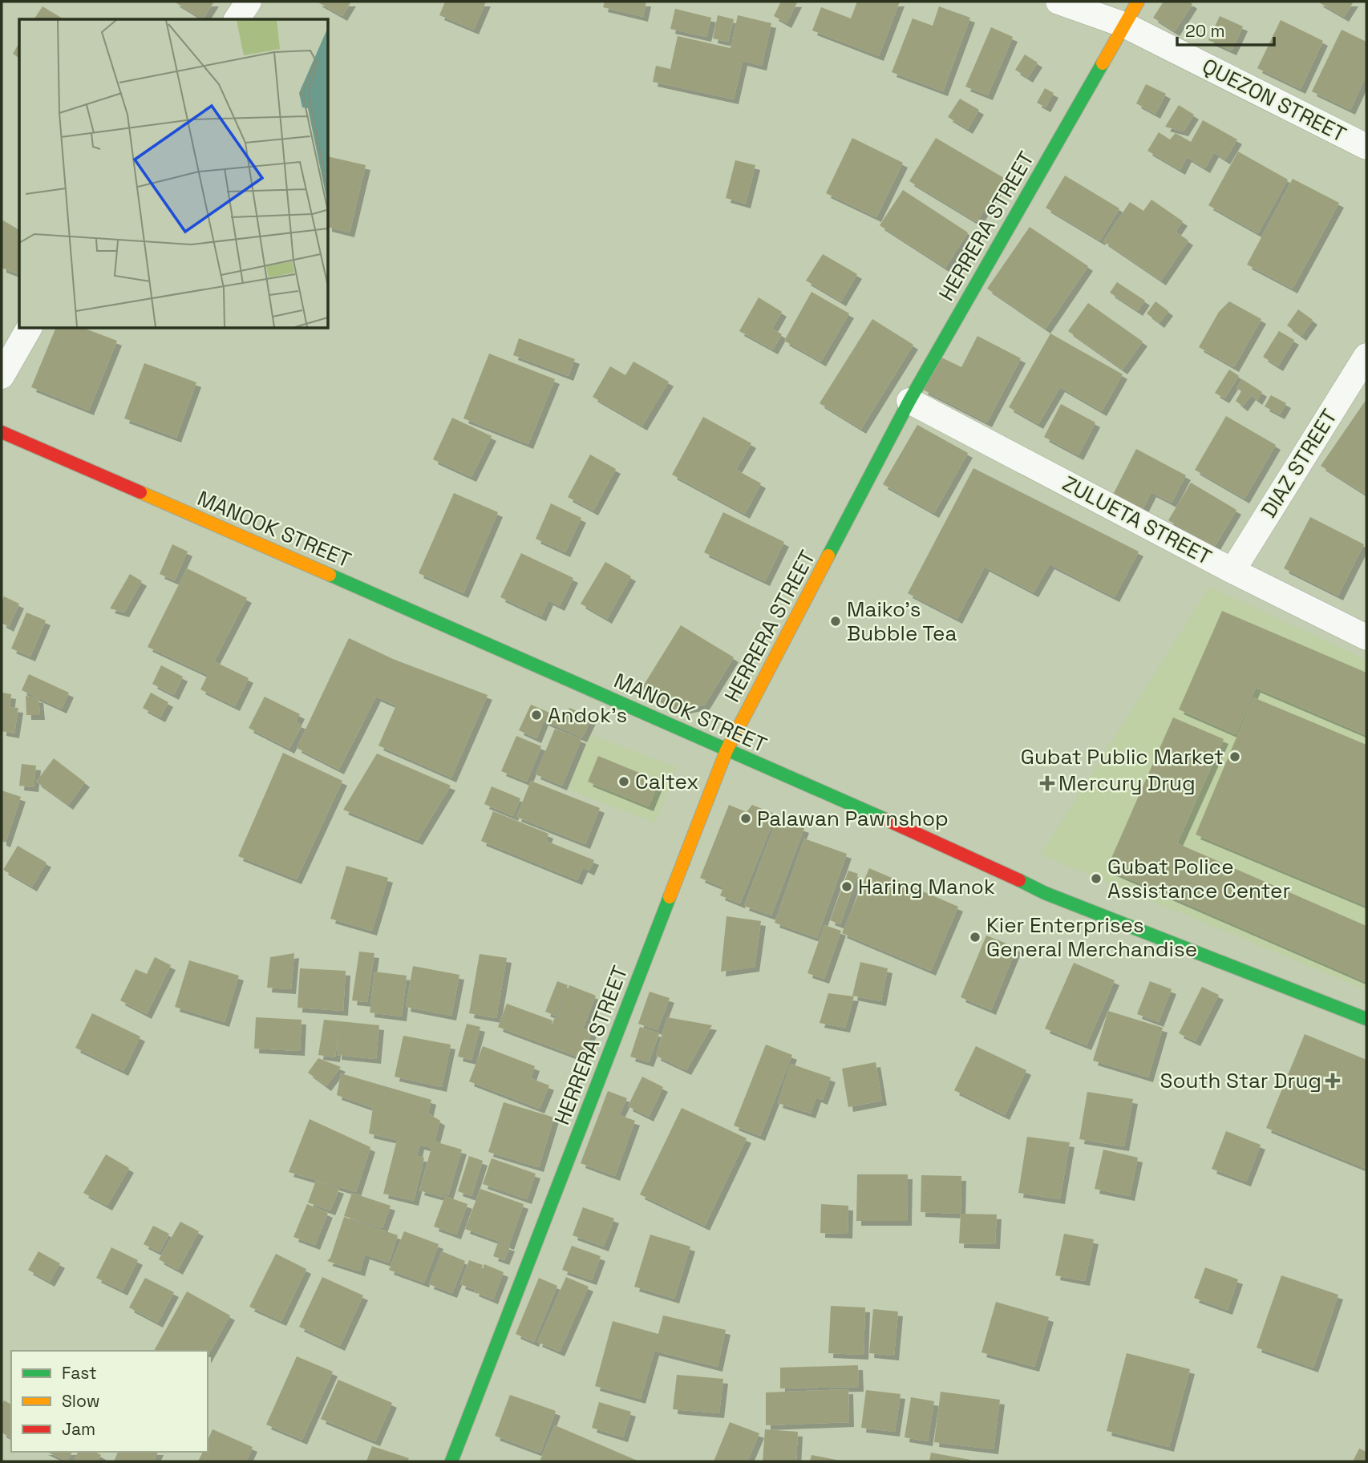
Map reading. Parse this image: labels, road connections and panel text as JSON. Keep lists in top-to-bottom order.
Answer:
{
  "streets": {
    "street": [
      "QUEZON STREET",
      "HERRERA STREET",
      "DIAZ STREET",
      "ZULUETA STREET",
      "MANOOK STREET"
    ]
  },
  "crossings": [
    ["QUEZON STREET", "HERRERA STREET"],
    ["HERRERA STREET", "ZULUETA STREET"],
    ["HERRERA STREET", "MANOOK STREET"],
    ["DIAZ STREET", "ZULUETA STREET"]
  ],
  "places": {
    "other": [
      "Maiko's Bubble Tea",
      "Andok's",
      "Gubat Public Market",
      "Caltex",
      "Palawan Pawnshop",
      "Gubat Police Assistance Center",
      "Haring Manok",
      "Kier Enterprises General Merchandise"
    ],
    "health": ["Mercury Drug", "South Star Drug"]
  },
  "legend": ["Fast", "Slow", "Jam"],
  "scale_bar": "20 m"
}
